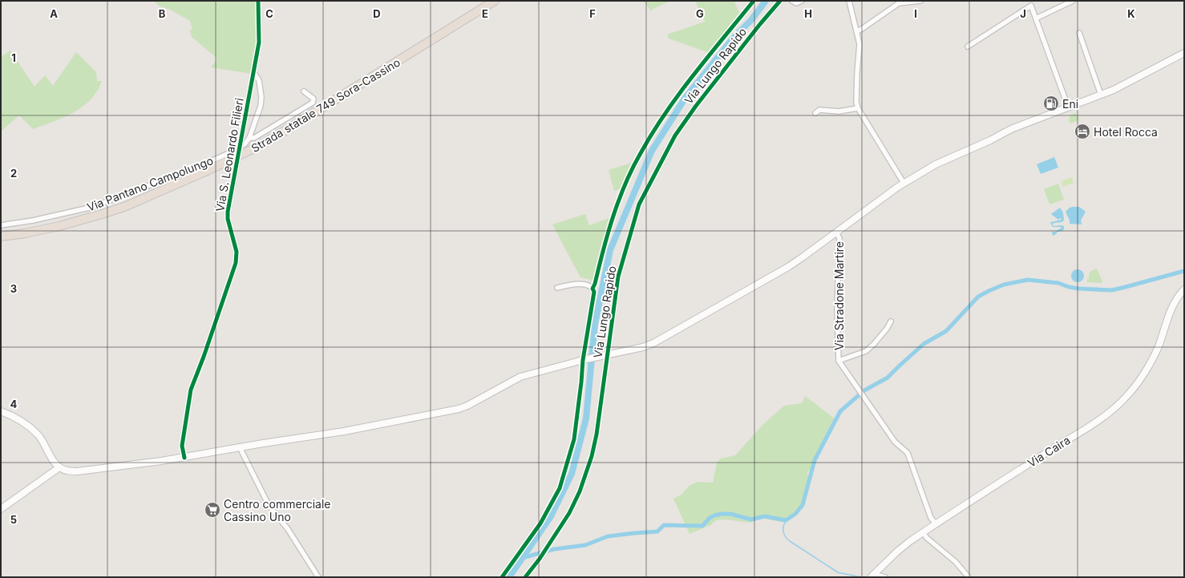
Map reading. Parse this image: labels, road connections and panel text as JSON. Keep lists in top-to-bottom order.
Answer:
{
  "streets": {
    "highway": ["Strada statale 749 Sora-Cassino"],
    "main road": ["Via Caira"],
    "street": [
      "Via Lungo Rapido",
      "Via S. Leonardo Filieri",
      "Via Pantano Campolungo",
      "Via Stradone Martire"
    ]
  },
  "crossings": [
    ["Via S. Leonardo Filieri", "Via Pantano Campolungo"],
    ["Via Stradone Martire", "Via Caira"]
  ],
  "places": {
    "fuel station": ["Eni"],
    "hotel": ["Hotel Rocca"],
    "supermarket": ["Centro commerciale Cassino Uno"]
  },
  "grid": {
    "columns": [
      "A",
      "B",
      "C",
      "D",
      "E",
      "F",
      "G",
      "H",
      "I",
      "J",
      "K"
    ],
    "rows": [
      "1",
      "2",
      "3",
      "4",
      "5"
    ]
  }
}
